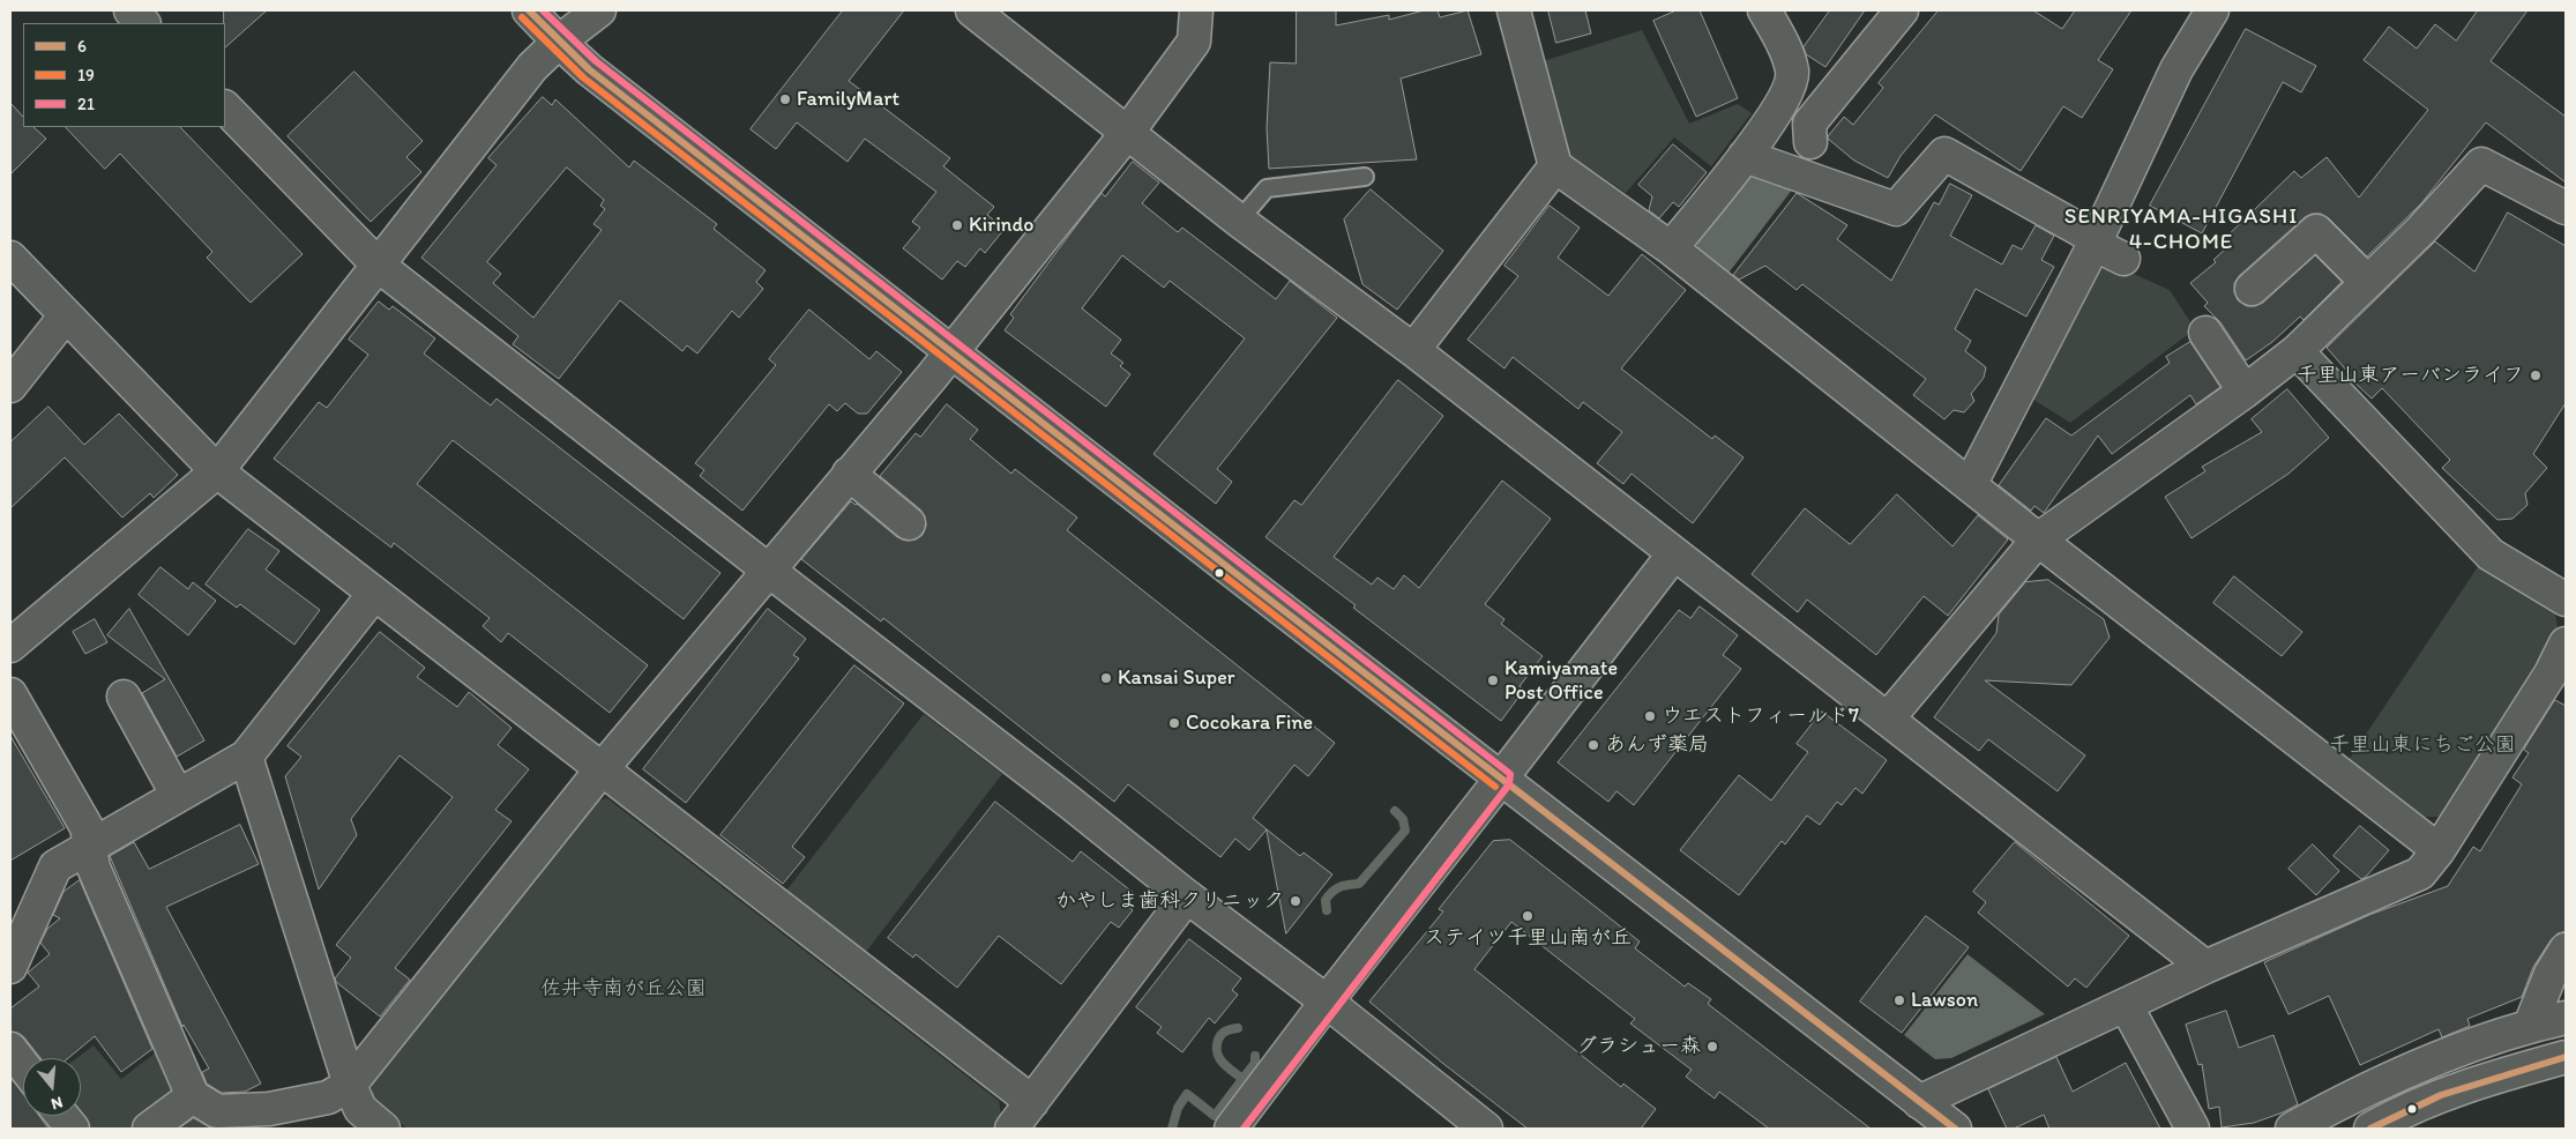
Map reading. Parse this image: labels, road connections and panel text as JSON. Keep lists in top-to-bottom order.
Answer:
{
  "districts": ["SENRIYAMA-HIGASHI 4-CHOME"],
  "parks": ["千里山東にちご公園", "佐井寺南が丘公園"],
  "places": [
    "FamilyMart",
    "Kirindo",
    "千里山東アーバンライフ",
    "Kansai Super",
    "Kamiyamate Post Office",
    "ウエストフィールド7",
    "Cocokara Fine",
    "あんず薬局",
    "かやしま歯科クリニック",
    "ステイツ千里山南が丘",
    "Lawson",
    "グラシュー森"
  ],
  "lines": ["transit line 6", "transit line 21", "transit line 19"],
  "legend": ["6", "19", "21"],
  "north": "bottom"
}
